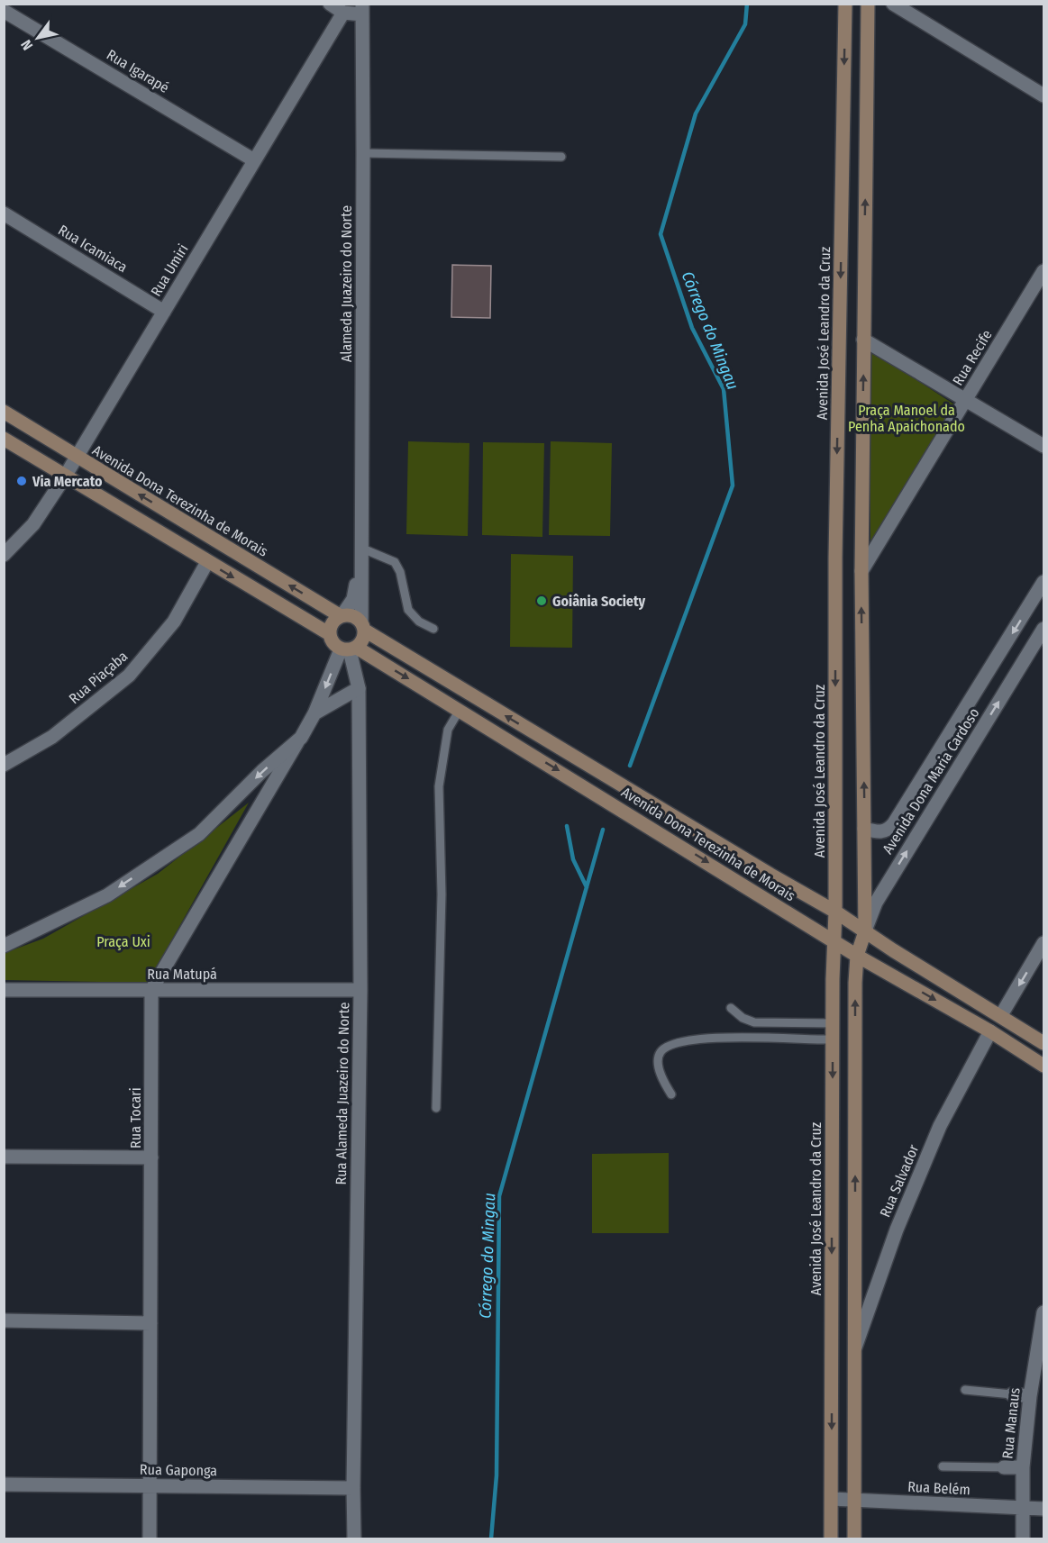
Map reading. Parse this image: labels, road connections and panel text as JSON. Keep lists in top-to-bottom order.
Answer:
{
  "streets": {
    "main road": ["Avenida José Leandro da Cruz", "Avenida Dona Terezinha de Morais", "Avenida Dona Maria Cardoso"],
    "street": [
      "Rua Igarapé",
      "Rua Icamiaca",
      "Rua Umiri",
      "Alameda Juazeiro do Norte",
      "Rua Recife",
      "Rua Piaçaba",
      "Rua Matupá",
      "Rua Alameda Juazeiro do Norte",
      "Rua Tocari",
      "Rua Salvador",
      "Rua Manaus",
      "Rua Gaponga",
      "Rua Belém"
    ]
  },
  "crossings": [
    ["Rua Igarapé", "Rua Umiri"],
    ["Rua Icamiaca", "Rua Umiri"],
    ["Rua Umiri", "Avenida Dona Terezinha de Morais"],
    ["Alameda Juazeiro do Norte", "Avenida Dona Terezinha de Morais"],
    ["Alameda Juazeiro do Norte", "Rua Alameda Juazeiro do Norte"],
    ["Avenida José Leandro da Cruz", "Avenida Dona Terezinha de Morais"],
    ["Avenida José Leandro da Cruz", "Rua Belém"],
    ["Avenida Dona Terezinha de Morais", "Avenida Dona Maria Cardoso"],
    ["Avenida Dona Terezinha de Morais", "Rua Alameda Juazeiro do Norte"],
    ["Avenida Dona Terezinha de Morais", "Rua Salvador"],
    ["Rua Matupá", "Rua Alameda Juazeiro do Norte"],
    ["Rua Matupá", "Rua Tocari"],
    ["Rua Alameda Juazeiro do Norte", "Rua Gaponga"],
    ["Rua Tocari", "Rua Gaponga"],
    ["Rua Manaus", "Rua Belém"]
  ],
  "water": ["Córrego do Mingau"],
  "parks": ["Praça Manoel da Penha Apaichonado", "Praça Uxi"],
  "places": ["Via Mercato", "Goiânia Society"],
  "north": "bottom left"
}
